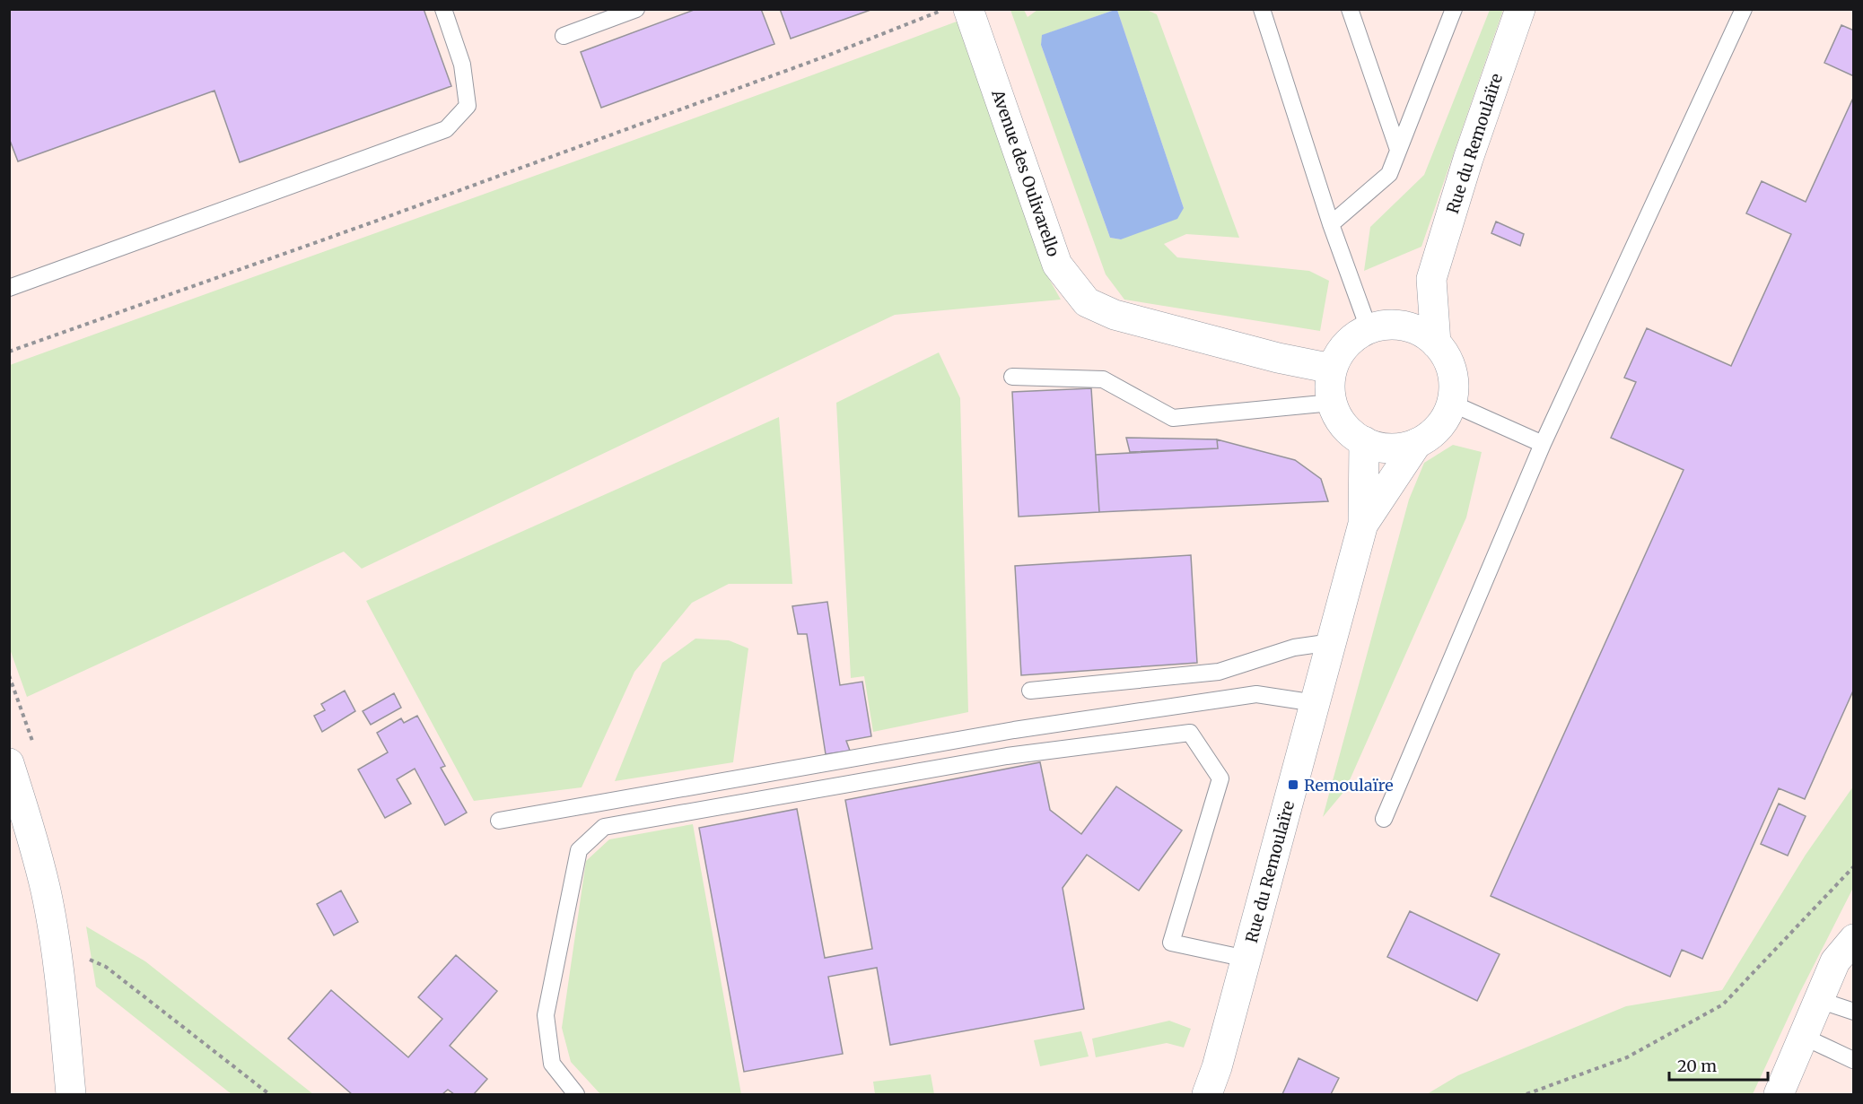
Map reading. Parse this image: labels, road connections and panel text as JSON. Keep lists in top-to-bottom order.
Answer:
{
  "streets": {
    "street": ["Rue du Remoulaïre", "Avenue des Oulivarello"]
  },
  "crossings": [
    ["Rue du Remoulaïre", "Avenue des Oulivarello"]
  ],
  "places": {
    "transit": ["Remoulaïre"]
  },
  "scale_bar": "20 m"
}
